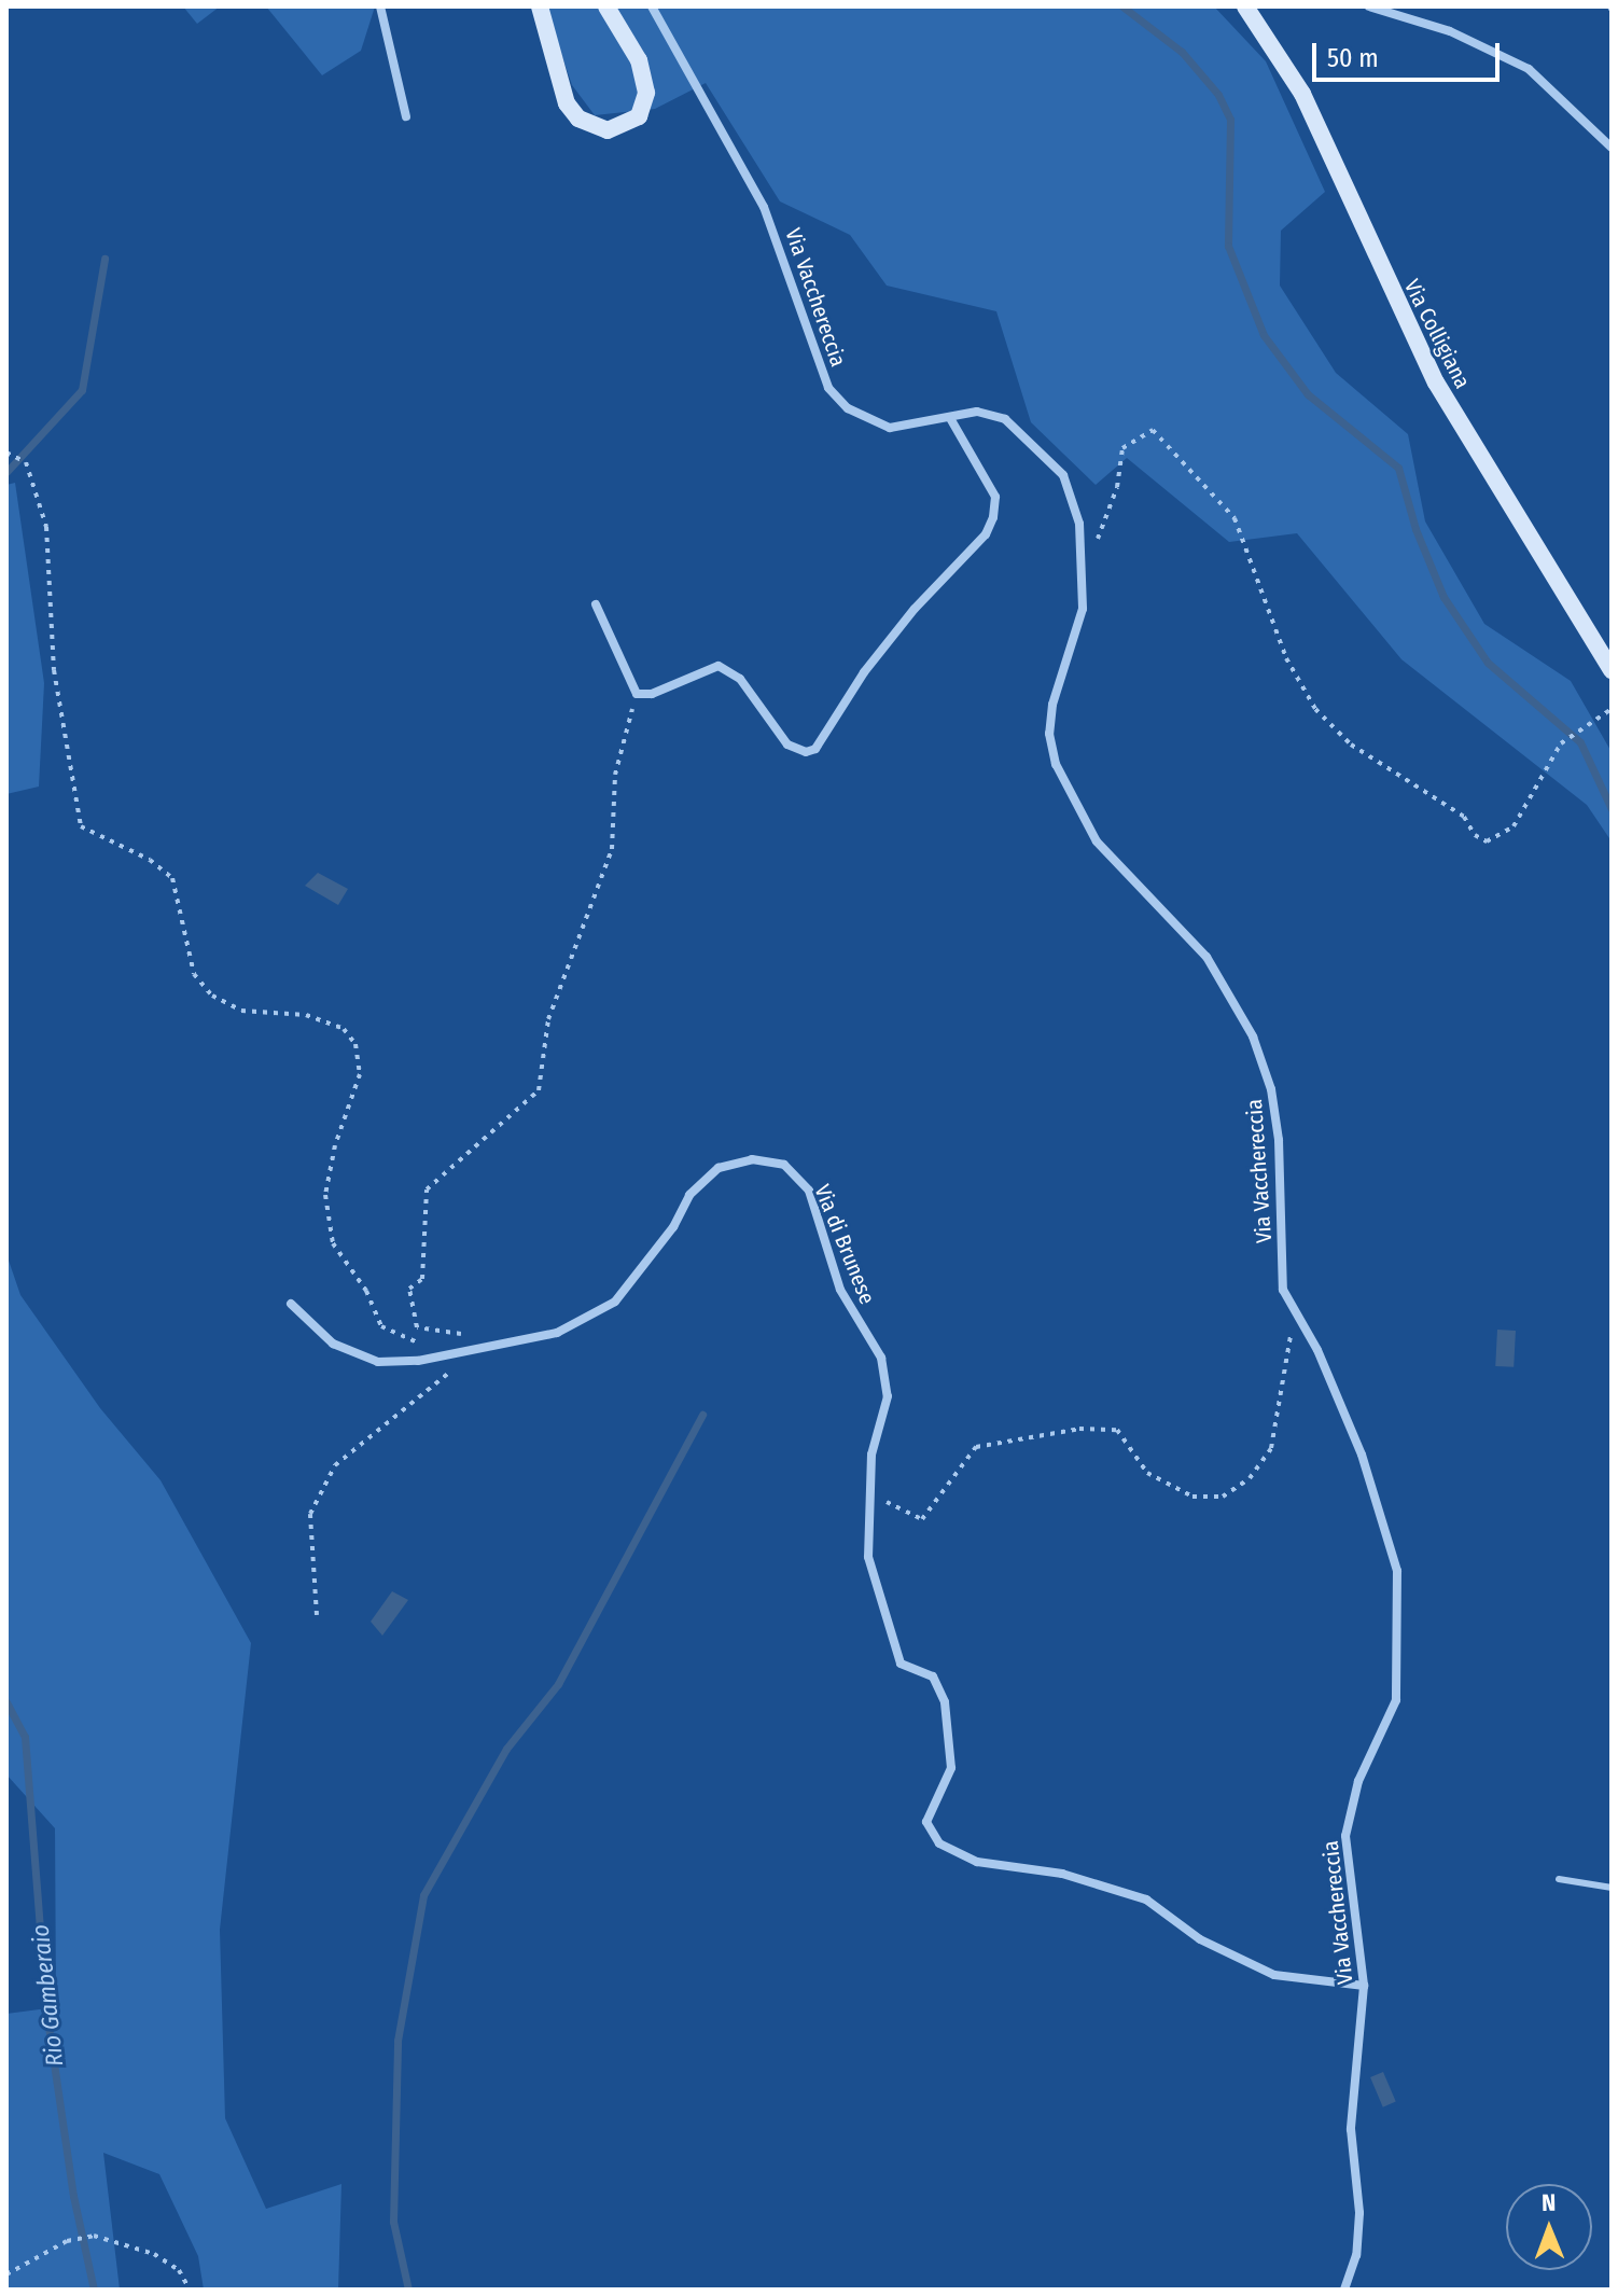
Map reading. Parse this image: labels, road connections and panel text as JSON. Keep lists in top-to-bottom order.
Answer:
{
  "streets": {
    "street": ["Via Vacchereccia", "Via Colligiana", "Via di Brunese"]
  },
  "crossings": [
    ["Via Vacchereccia", "Via di Brunese"]
  ],
  "water": ["Rio Gamberaio"],
  "scale_bar": "50 m",
  "north": "top"
}
